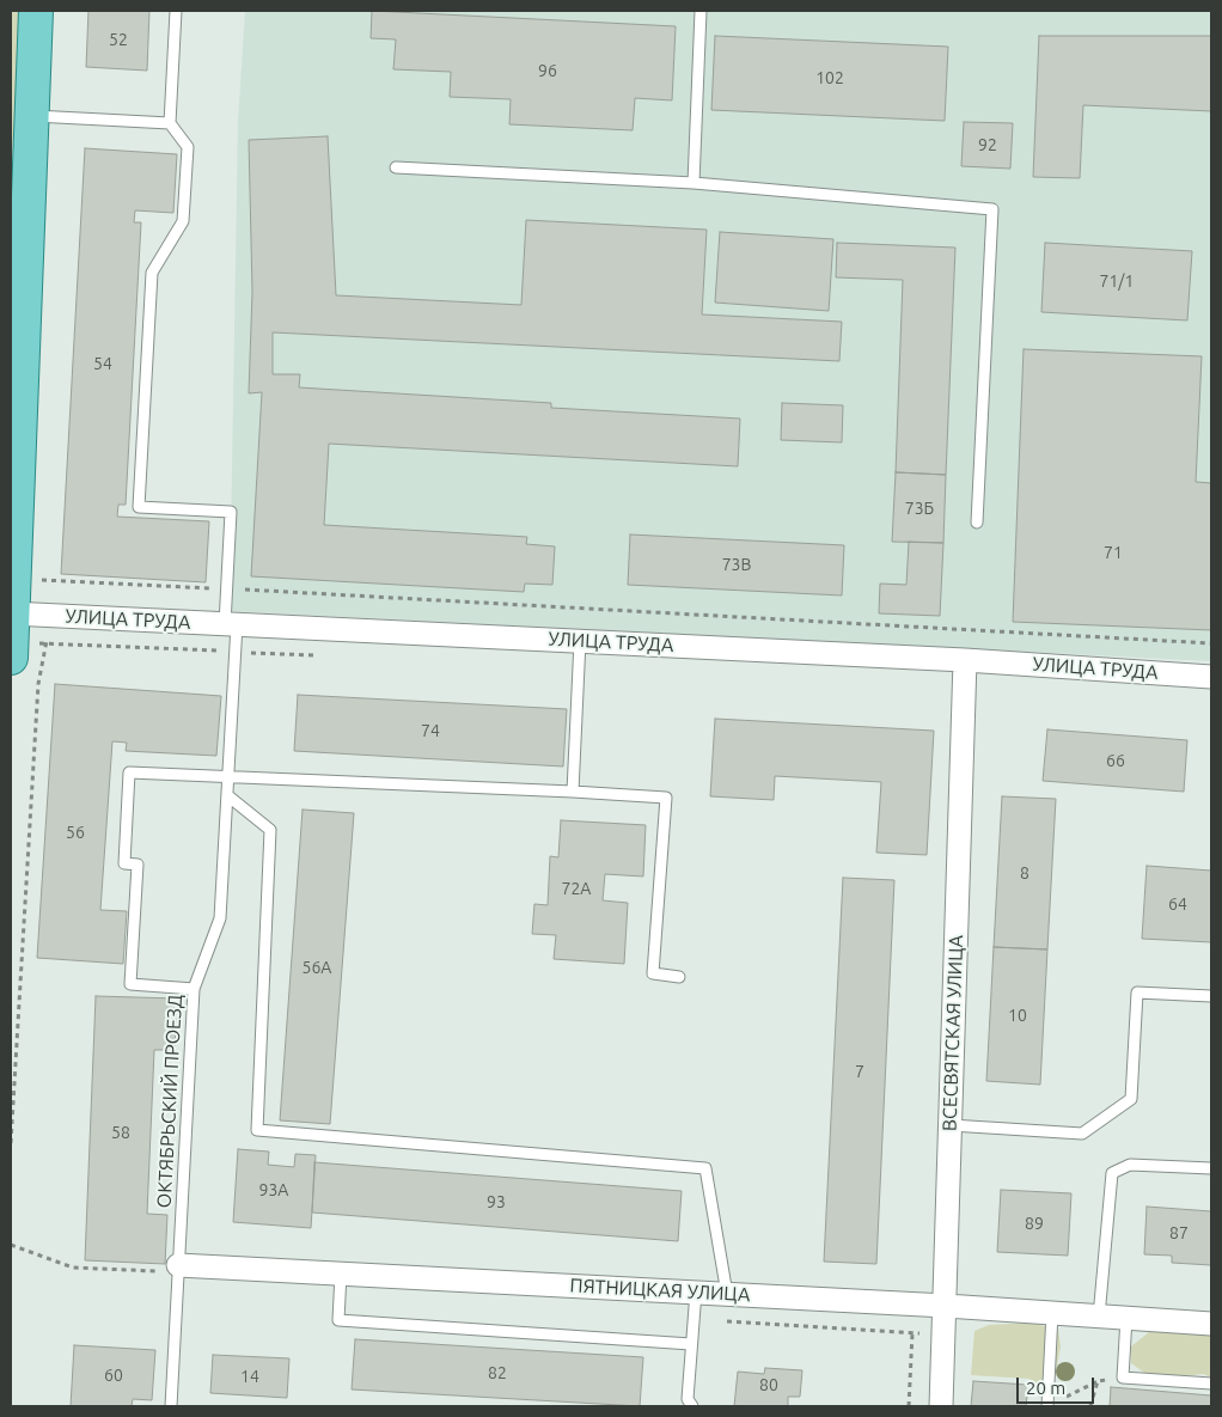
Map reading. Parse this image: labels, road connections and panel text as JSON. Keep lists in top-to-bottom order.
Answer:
{
  "streets": {
    "street": ["УЛИЦА ТРУДА", "ВСЕСВЯТСКАЯ УЛИЦА", "ПЯТНИЦКАЯ УЛИЦА"],
    "lane": ["ОКТЯБРЬСКИЙ ПРОЕЗД"]
  },
  "crossings": [
    ["УЛИЦА ТРУДА", "ВСЕСВЯТСКАЯ УЛИЦА"],
    ["УЛИЦА ТРУДА", "ОКТЯБРЬСКИЙ ПРОЕЗД"],
    ["ВСЕСВЯТСКАЯ УЛИЦА", "ПЯТНИЦКАЯ УЛИЦА"],
    ["ОКТЯБРЬСКИЙ ПРОЕЗД", "ПЯТНИЦКАЯ УЛИЦА"]
  ],
  "house_numbers": [
    "52",
    "96",
    "102",
    "92",
    "71/1",
    "54",
    "73Б",
    "71",
    "73В",
    "74",
    "66",
    "56",
    "8",
    "72А",
    "64",
    "56А",
    "10",
    "7",
    "58",
    "93А",
    "93",
    "89",
    "87",
    "82",
    "60",
    "14",
    "80"
  ],
  "scale_bar": "20 m"
}
